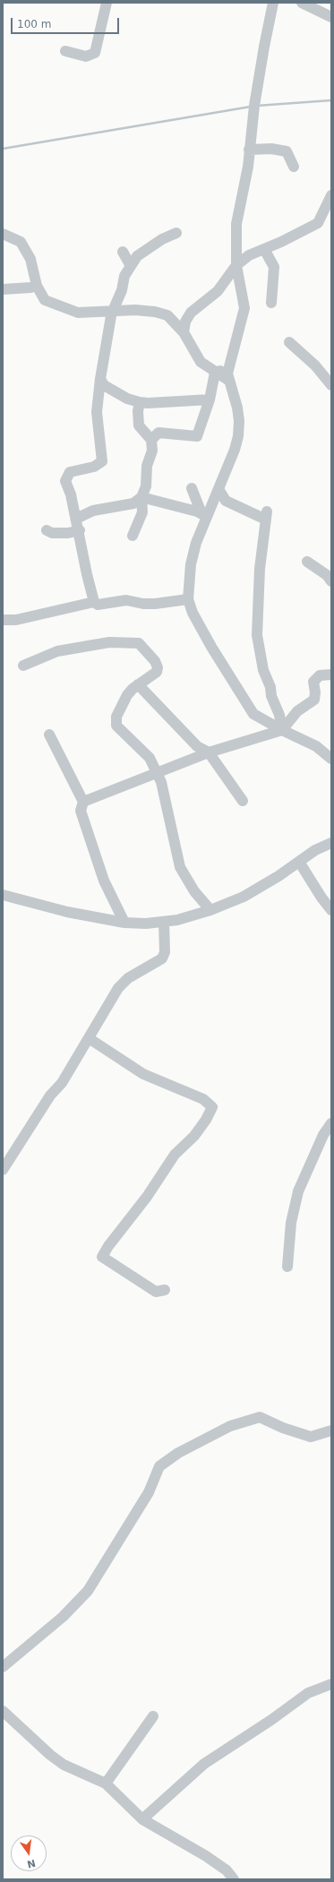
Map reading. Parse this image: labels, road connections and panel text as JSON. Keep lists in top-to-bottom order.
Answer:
{
  "scale_bar": "100 m",
  "north": "bottom"
}
